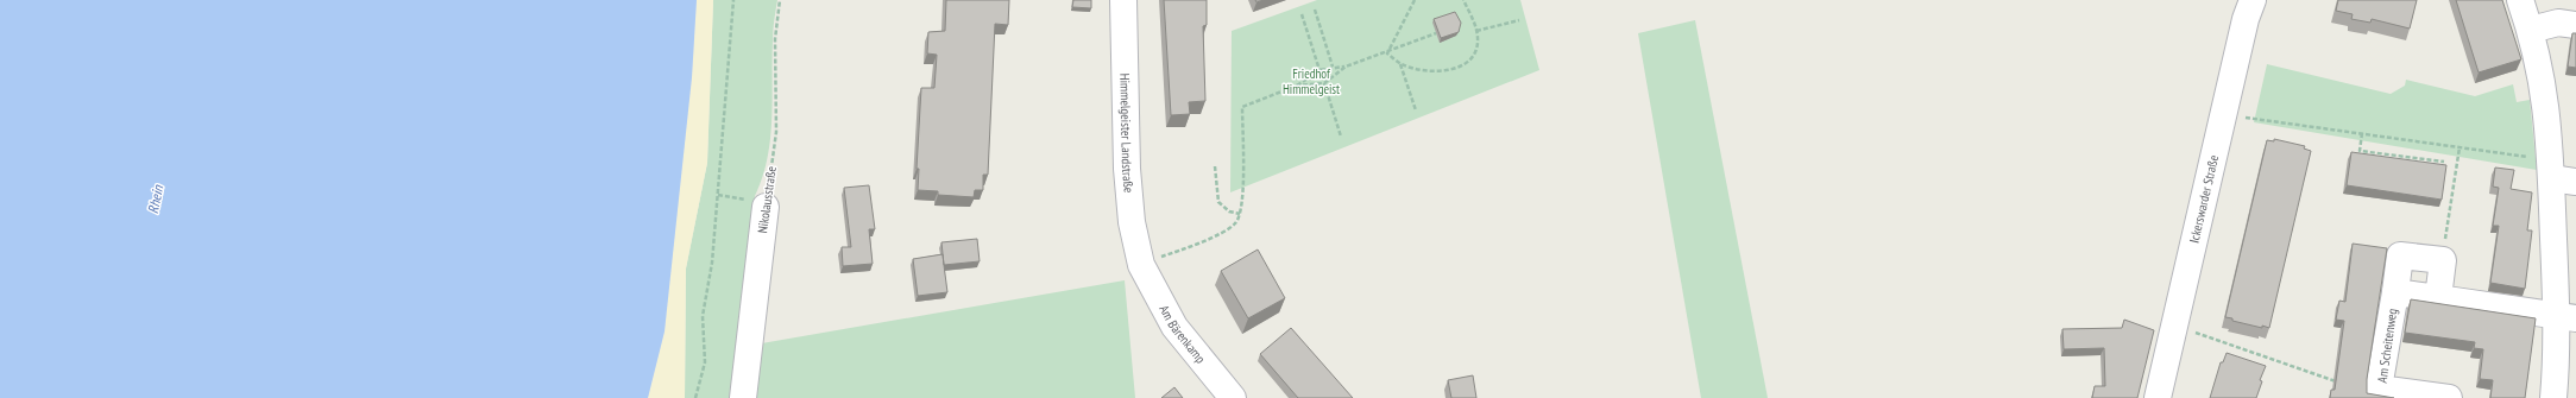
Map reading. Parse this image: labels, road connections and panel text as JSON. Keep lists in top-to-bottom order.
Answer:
{
  "streets": {
    "street": [
      "Himmelgeister Landstraße",
      "Ickerswarder Straße",
      "Nikolausstraße",
      "Am Bärenkamp",
      "Am Scheitenweg"
    ]
  },
  "crossings": [
    ["Himmelgeister Landstraße", "Am Bärenkamp"]
  ],
  "water": ["Rhein"],
  "parks": ["Friedhof Himmelgeist"]
}
